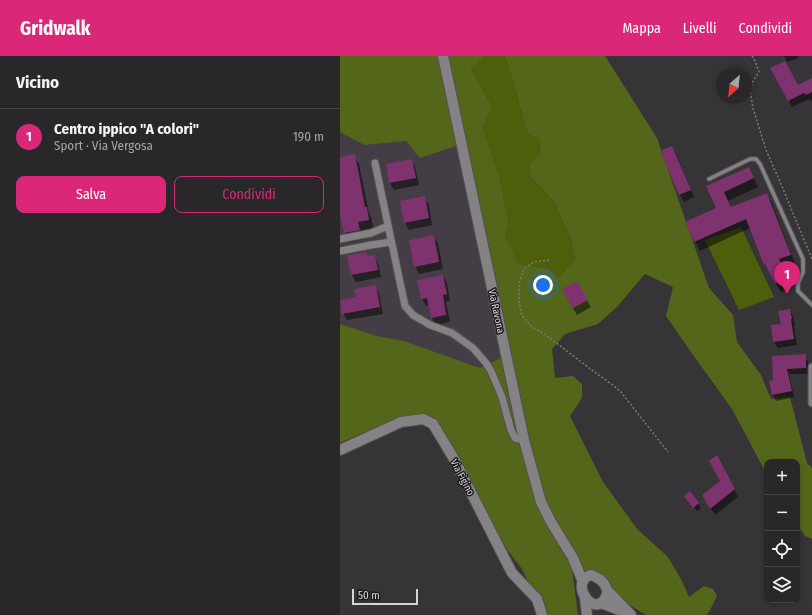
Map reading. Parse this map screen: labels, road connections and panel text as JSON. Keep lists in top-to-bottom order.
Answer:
{
  "streets": {
    "street": ["Via Ravona", "Via Figino"]
  },
  "scale_bar": "50 m",
  "north": "bottom left",
  "page": {
    "header": "Gridwalk",
    "nav": ["Mappa", "Livelli", "Condividi"],
    "heading": "Vicino",
    "list": [
      {
        "mark": "1",
        "name": "Centro ippico \"A colori\"",
        "note": "Sport · Via Vergosa",
        "value": "190 m"
      }
    ],
    "buttons": ["Salva", "Condividi"],
    "pins": "1",
    "map_buttons": ["+", "−"],
    "scale": "50 m"
  }
}
